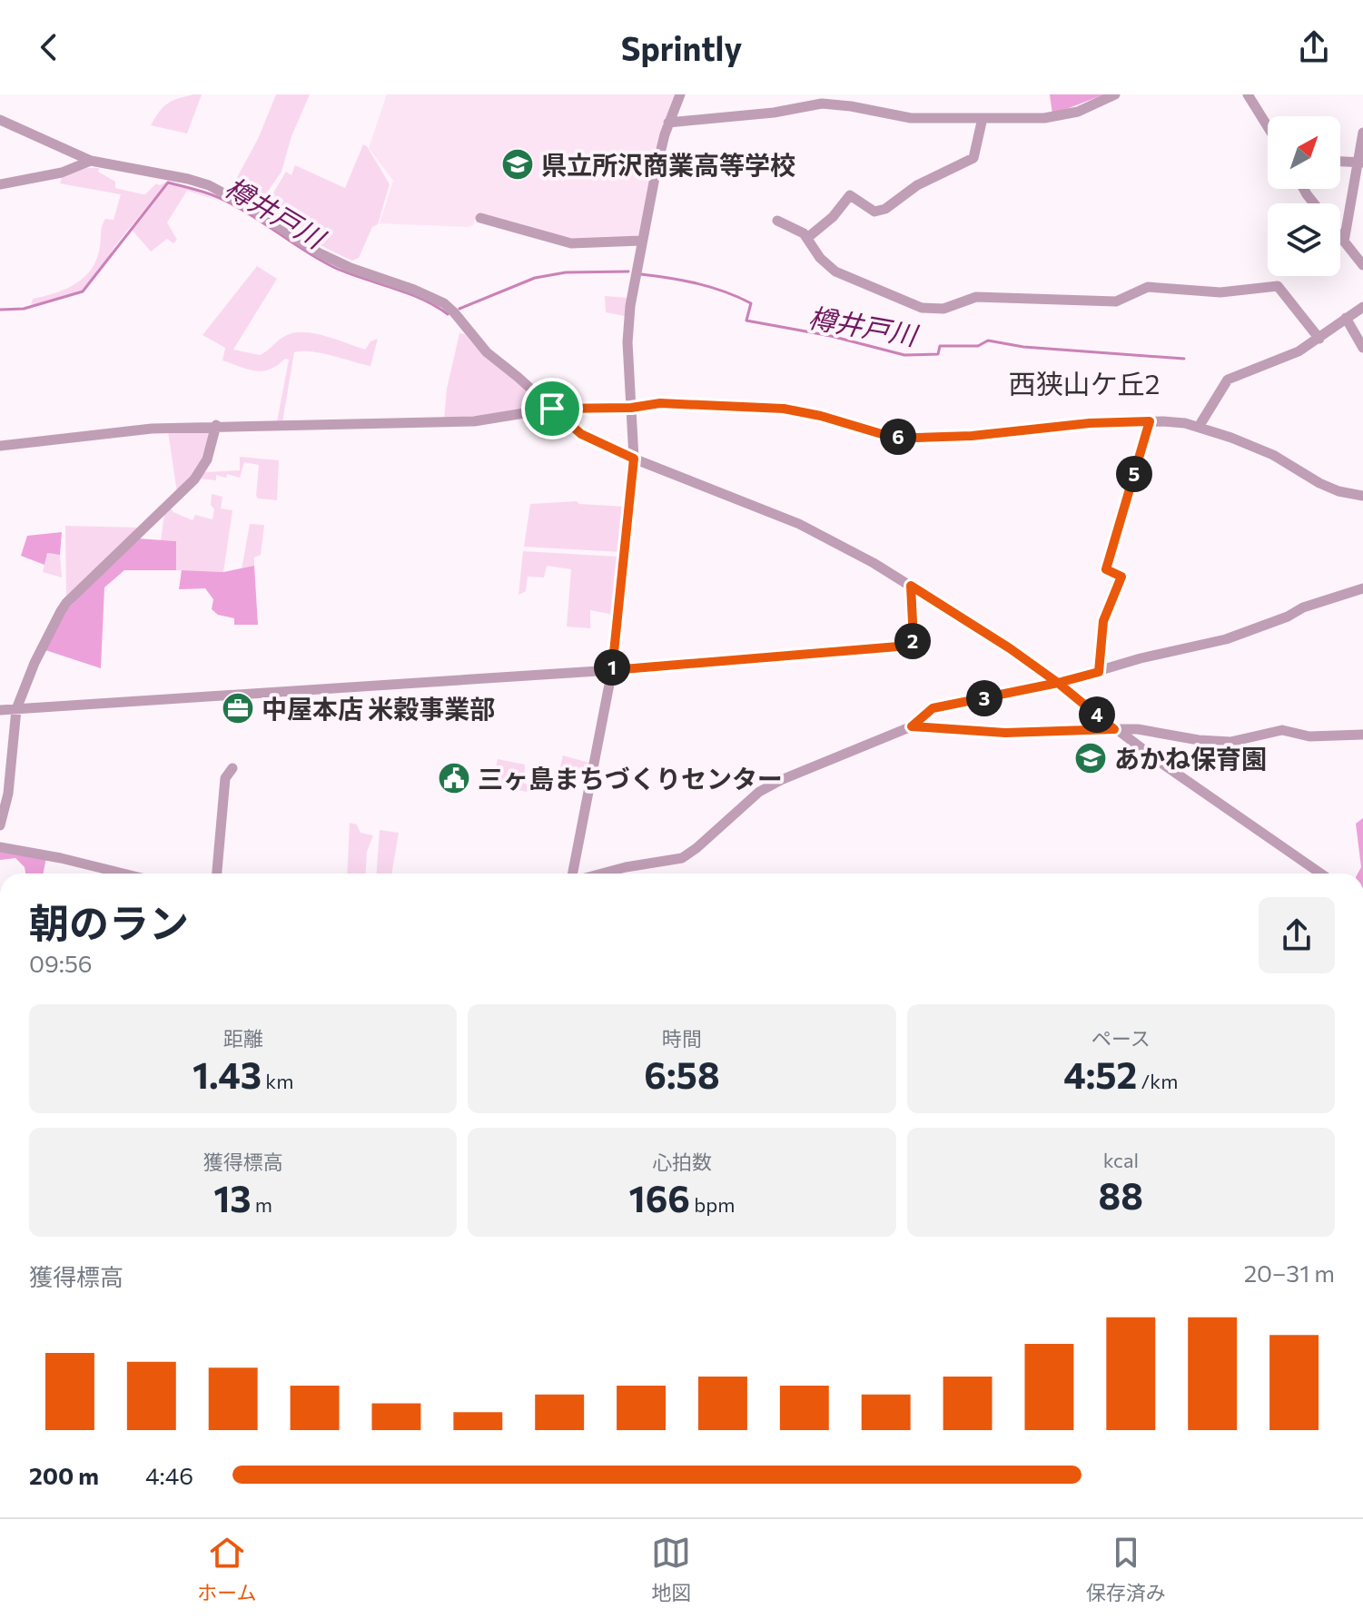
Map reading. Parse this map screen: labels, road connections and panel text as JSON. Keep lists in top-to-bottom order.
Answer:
{
  "districts": ["西狭山ケ丘2"],
  "water": ["樽井戸川"],
  "places": {
    "school or university": ["県立所沢商業高等学校", "あかね保育園"],
    "office": ["中屋本店 米穀事業部"],
    "public building": ["三ヶ島まちづくりセンター"]
  },
  "north": "top right",
  "page": {
    "header": "Sprintly",
    "pins": [
      "6",
      "5",
      "2",
      "1",
      "3",
      "4"
    ],
    "heading": ["朝のラン", "09:56"],
    "stats": [
      ["距離", "1.43 km"],
      ["時間", "6:58"],
      ["ペース", "4:52 /km"],
      ["獲得標高", "13 m"],
      ["心拍数", "166 bpm"],
      ["kcal", "88"]
    ],
    "chart": ["獲得標高", "20–31 m"],
    "list": [
      {
        "name": "200 m",
        "note": "4:46"
      }
    ],
    "tabs": ["ホーム", "地図", "保存済み"]
  }
}
